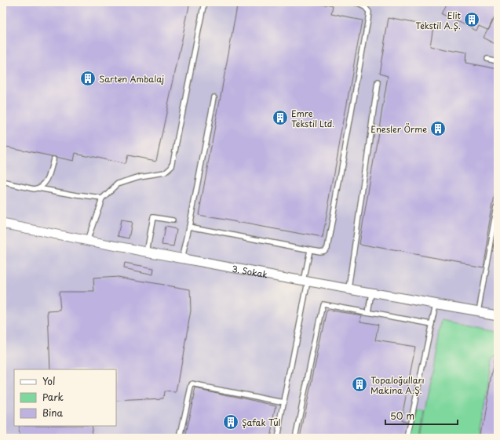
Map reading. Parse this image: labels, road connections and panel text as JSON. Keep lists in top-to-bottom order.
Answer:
{
  "streets": {
    "street": ["3. Sokak"]
  },
  "places": {
    "building": [
      "Elit Tekstil A.Ş.",
      "Sarten Ambalaj",
      "Emre Tekstil Ltd.",
      "Enesler Örme",
      "Topaloğulları Makina A.Ş.",
      "Şafak Tül"
    ]
  },
  "legend": ["Yol", "Park", "Bina"],
  "scale_bar": "50 m"
}
